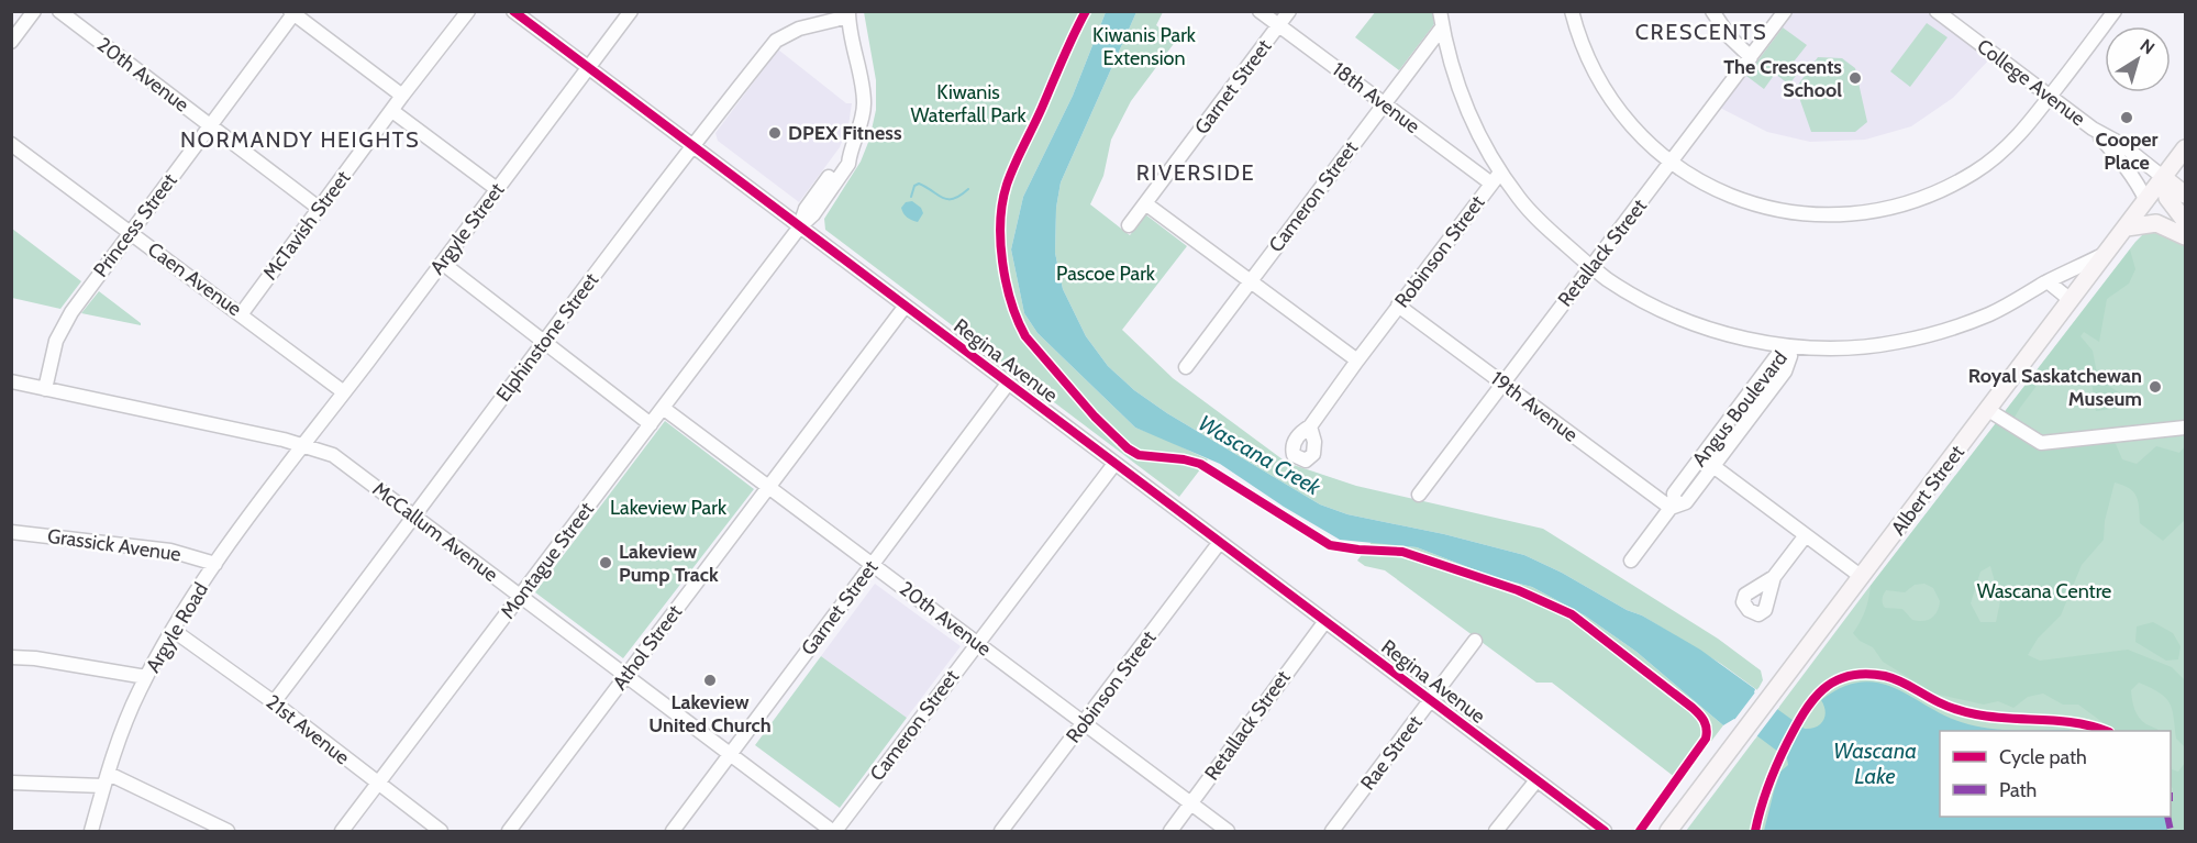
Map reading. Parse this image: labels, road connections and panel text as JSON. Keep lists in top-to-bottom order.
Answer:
{
  "streets": {
    "main road": ["College Avenue", "Albert Street"],
    "street": [
      "20th Avenue",
      "Garnet Street",
      "18th Avenue",
      "Cameron Street",
      "Princess Street",
      "McTavish Street",
      "Argyle Street",
      "Robinson Street",
      "Retallack Street",
      "Caen Avenue",
      "Elphinstone Street",
      "Regina Avenue",
      "19th Avenue",
      "Angus Boulevard",
      "McCallum Avenue",
      "Grassick Avenue",
      "Montague Street",
      "Argyle Road",
      "Athol Street",
      "21st Avenue",
      "Rae Street"
    ]
  },
  "crossings": [
    ["20th Avenue", "Garnet Street"],
    ["20th Avenue", "Cameron Street"],
    ["20th Avenue", "Princess Street"],
    ["20th Avenue", "McTavish Street"],
    ["20th Avenue", "Robinson Street"],
    ["20th Avenue", "Retallack Street"],
    ["20th Avenue", "Montague Street"],
    ["20th Avenue", "Athol Street"],
    ["College Avenue", "Albert Street"],
    ["Garnet Street", "18th Avenue"],
    ["Garnet Street", "Regina Avenue"],
    ["Garnet Street", "McCallum Avenue"],
    ["18th Avenue", "Cameron Street"],
    ["18th Avenue", "Robinson Street"],
    ["Cameron Street", "Regina Avenue"],
    ["Cameron Street", "McCallum Avenue"],
    ["Princess Street", "Caen Avenue"],
    ["Princess Street", "McCallum Avenue"],
    ["McTavish Street", "Caen Avenue"],
    ["Argyle Street", "Caen Avenue"],
    ["Argyle Street", "Regina Avenue"],
    ["Argyle Street", "McCallum Avenue"],
    ["Argyle Street", "Argyle Road"],
    ["Robinson Street", "Regina Avenue"],
    ["Robinson Street", "19th Avenue"],
    ["Retallack Street", "Regina Avenue"],
    ["Retallack Street", "19th Avenue"],
    ["Elphinstone Street", "Regina Avenue"],
    ["Elphinstone Street", "McCallum Avenue"],
    ["Elphinstone Street", "Montague Street"],
    ["Elphinstone Street", "21st Avenue"],
    ["Regina Avenue", "Montague Street"],
    ["Regina Avenue", "Athol Street"],
    ["Regina Avenue", "Rae Street"],
    ["19th Avenue", "Angus Boulevard"],
    ["McCallum Avenue", "Montague Street"],
    ["McCallum Avenue", "Argyle Road"],
    ["McCallum Avenue", "Athol Street"],
    ["Grassick Avenue", "Argyle Road"],
    ["Montague Street", "21st Avenue"],
    ["Argyle Road", "21st Avenue"]
  ],
  "districts": ["CRESCENTS", "NORMANDY HEIGHTS", "RIVERSIDE"],
  "water": ["Wascana Creek", "Wascana Lake"],
  "parks": [
    "Kiwanis Park Extension",
    "Kiwanis Waterfall Park",
    "Pascoe Park",
    "Lakeview Park",
    "Wascana Centre"
  ],
  "places": [
    "The Crescents School",
    "Cooper Place",
    "DPEX Fitness",
    "Royal Saskatchewan Museum",
    "Lakeview Pump Track",
    "Lakeview United Church"
  ],
  "legend": ["Cycle path", "Path"],
  "north": "top right"
}
